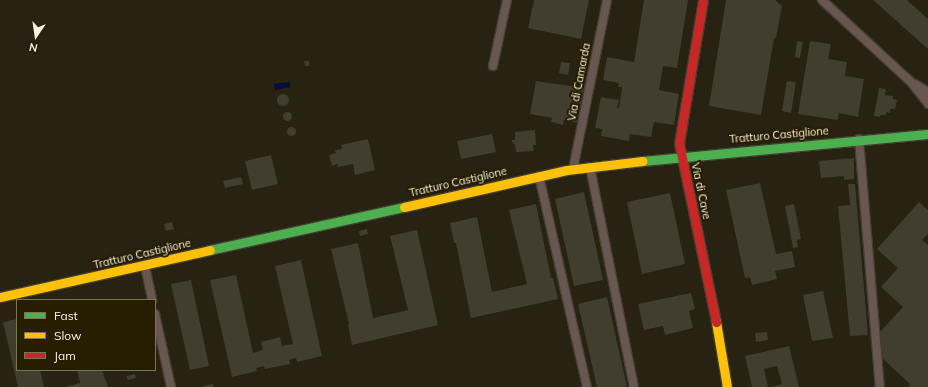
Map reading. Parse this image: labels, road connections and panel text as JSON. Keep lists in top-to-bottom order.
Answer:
{
  "streets": {
    "street": ["Via di Camarda", "Tratturo Castiglione", "Via di Cave"]
  },
  "crossings": [
    ["Via di Camarda", "Tratturo Castiglione"],
    ["Tratturo Castiglione", "Via di Cave"]
  ],
  "legend": ["Fast", "Slow", "Jam"],
  "north": "bottom"
}
